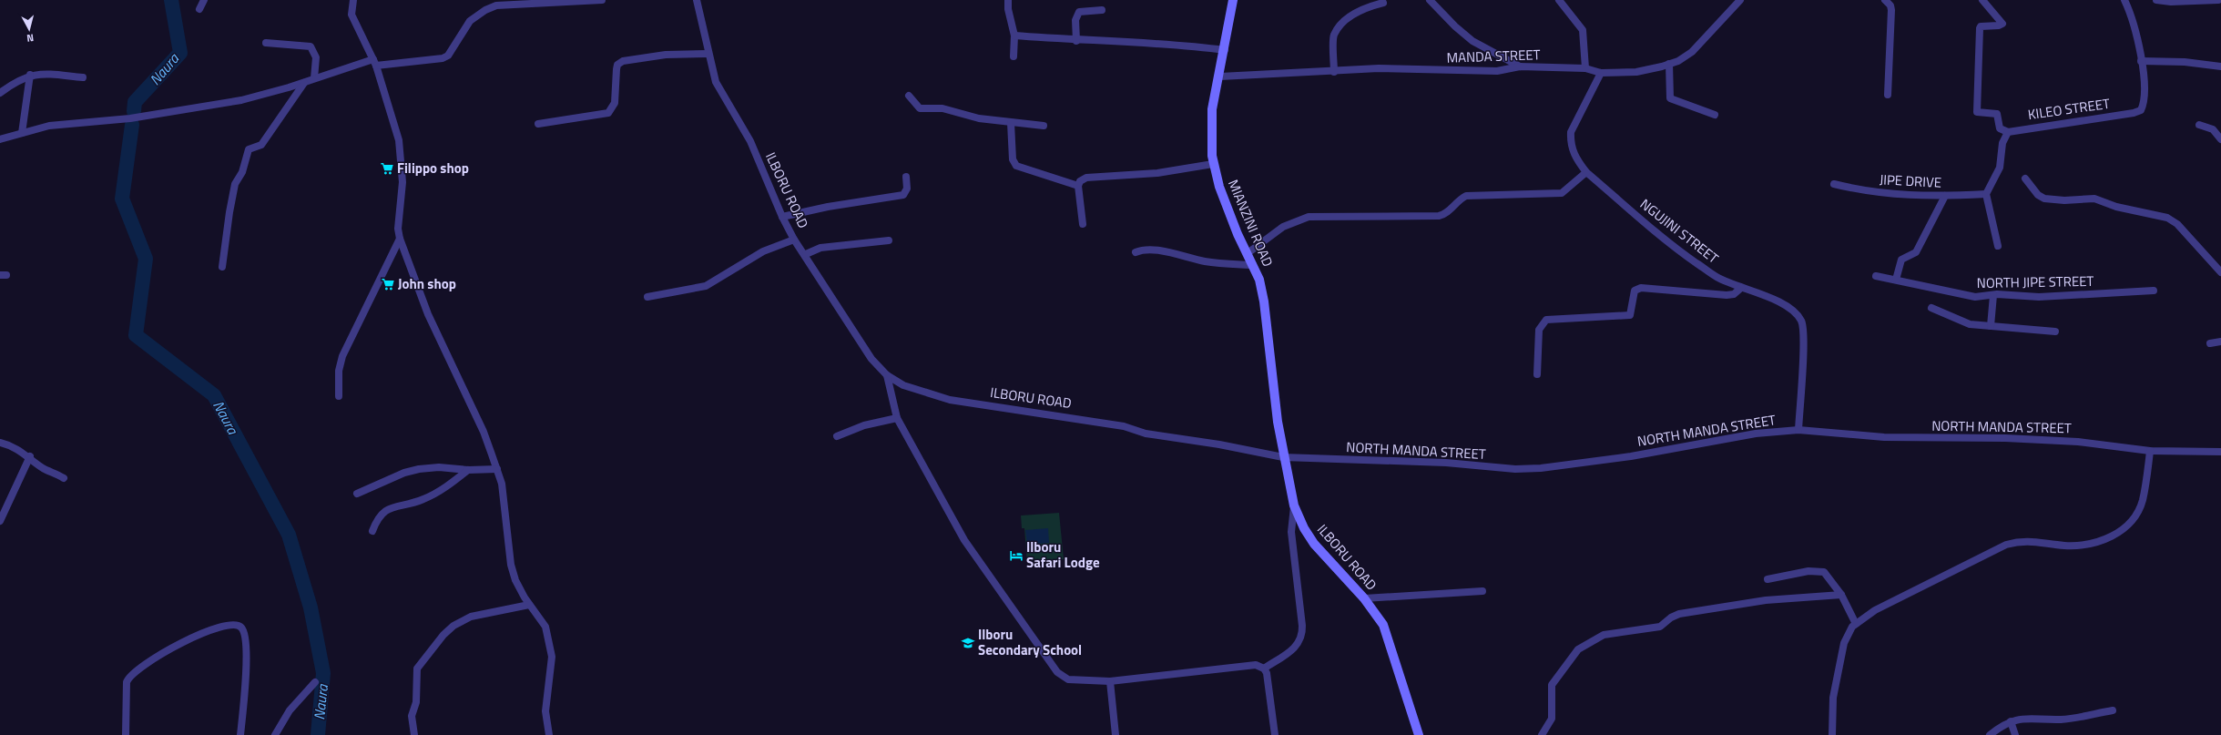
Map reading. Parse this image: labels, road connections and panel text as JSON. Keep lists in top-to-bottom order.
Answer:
{
  "streets": {
    "street": [
      "MANDA STREET",
      "KILEO STREET",
      "JIPE DRIVE",
      "ILBORU ROAD",
      "MIANZINI ROAD",
      "NGUJINI STREET",
      "NORTH JIPE STREET",
      "NORTH MANDA STREET"
    ]
  },
  "crossings": [
    ["MANDA STREET", "MIANZINI ROAD"],
    ["MANDA STREET", "NGUJINI STREET"],
    ["ILBORU ROAD", "MIANZINI ROAD"],
    ["ILBORU ROAD", "NORTH MANDA STREET"],
    ["MIANZINI ROAD", "NORTH MANDA STREET"],
    ["NGUJINI STREET", "NORTH MANDA STREET"]
  ],
  "water": ["Naura"],
  "places": {
    "supermarket": ["Filippo shop", "John shop"],
    "hotel": ["Ilboru Safari Lodge"],
    "school or university": ["Ilboru Secondary School"]
  },
  "north": "bottom"
}
